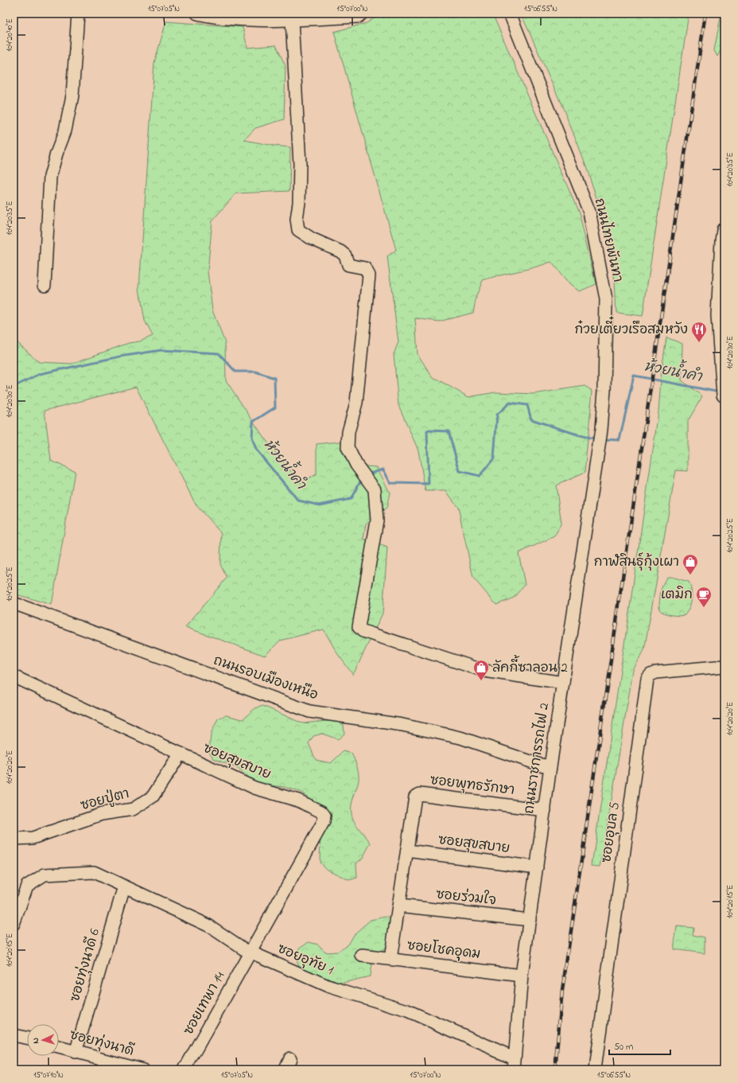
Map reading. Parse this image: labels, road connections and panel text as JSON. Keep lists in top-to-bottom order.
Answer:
{
  "streets": {
    "street": [
      "ถนนไทยพันทา",
      "ถนนรอบเมืองเหนือ",
      "ถนนราชการรถไฟ 2",
      "ซอยสุขสบาย",
      "ซอยพุทธรักษา",
      "ซอยปู่ตา",
      "ซอยอุบล 5",
      "ซอยร่วมใจ",
      "ซอยโชคอุุดม",
      "ซอยอุทัย 1",
      "ซอยทุ่งนาดี 6",
      "ซอยเทพา 14",
      "ซอยทุ่งนาดี"
    ]
  },
  "crossings": [
    ["ถนนไทยพันทา", "ถนนราชการรถไฟ 2"],
    ["ถนนรอบเมืองเหนือ", "ถนนราชการรถไฟ 2"],
    ["ถนนราชการรถไฟ 2", "ซอยสุขสบาย"],
    ["ถนนราชการรถไฟ 2", "ซอยพุทธรักษา"],
    ["ถนนราชการรถไฟ 2", "ซอยร่วมใจ"],
    ["ถนนราชการรถไฟ 2", "ซอยโชคอุุดม"],
    ["ถนนราชการรถไฟ 2", "ซอยอุทัย 1"],
    ["ซอยสุขสบาย", "ซอยพุทธรักษา"],
    ["ซอยสุขสบาย", "ซอยปู่ตา"],
    ["ซอยสุขสบาย", "ซอยอุทัย 1"],
    ["ซอยสุขสบาย", "ซอยเทพา 14"],
    ["ซอยอุทัย 1", "ซอยทุ่งนาดี 6"],
    ["ซอยอุทัย 1", "ซอยเทพา 14"],
    ["ซอยทุ่งนาดี 6", "ซอยทุ่งนาดี"]
  ],
  "water": ["ห้วยน้ำคำ"],
  "places": {
    "restaurant": ["ก๋วยเตี๋ยวเรือสมหวัง"],
    "shop": ["กาฬสินธุ์กุ้งเผา", "ลัคกี้ซาลอน 2"],
    "cafe": ["เตมิก"]
  },
  "scale_bar": "50 m",
  "north": "left",
  "coordinates": [
    "15°07'05\"N",
    "15°07'00\"N",
    "15°06'55\"N",
    "104°20'40\"E",
    "104°20'35\"E",
    "104°20'30\"E",
    "104°20'25\"E",
    "104°20'20\"E",
    "104°20'15\"E",
    "15°07'10\"N"
  ]
}
